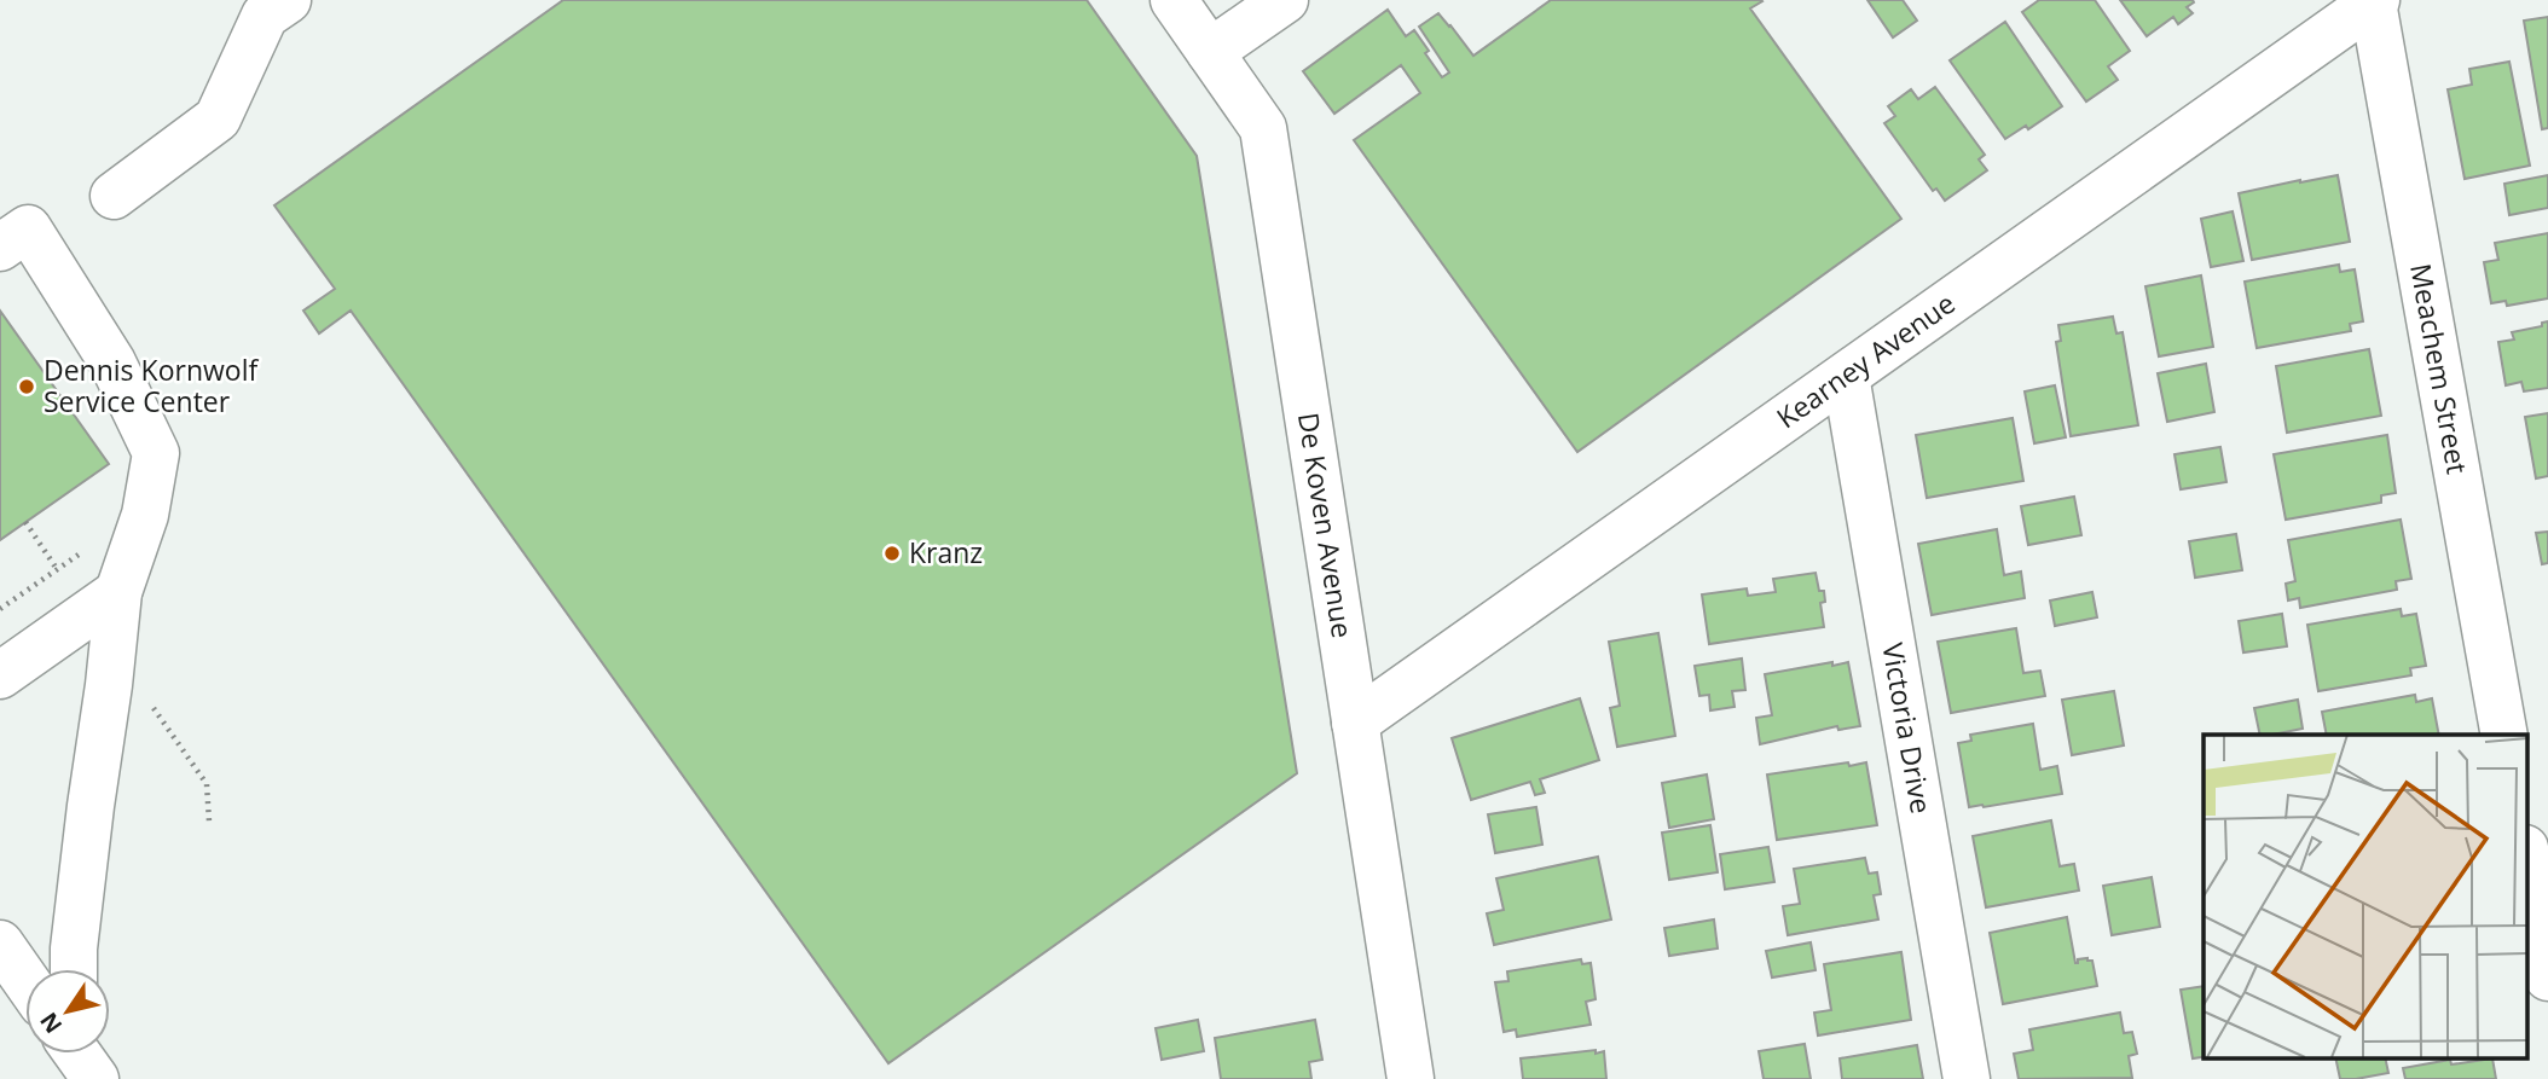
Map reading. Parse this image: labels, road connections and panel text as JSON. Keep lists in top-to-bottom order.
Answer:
{
  "streets": {
    "street": [
      "Kearney Avenue",
      "Meachem Street",
      "De Koven Avenue",
      "Victoria Drive"
    ]
  },
  "crossings": [
    ["Kearney Avenue", "Meachem Street"],
    ["Kearney Avenue", "De Koven Avenue"],
    ["Kearney Avenue", "Victoria Drive"]
  ],
  "places": ["Dennis Kornwolf Service Center", "Kranz"],
  "north": "bottom left"
}
